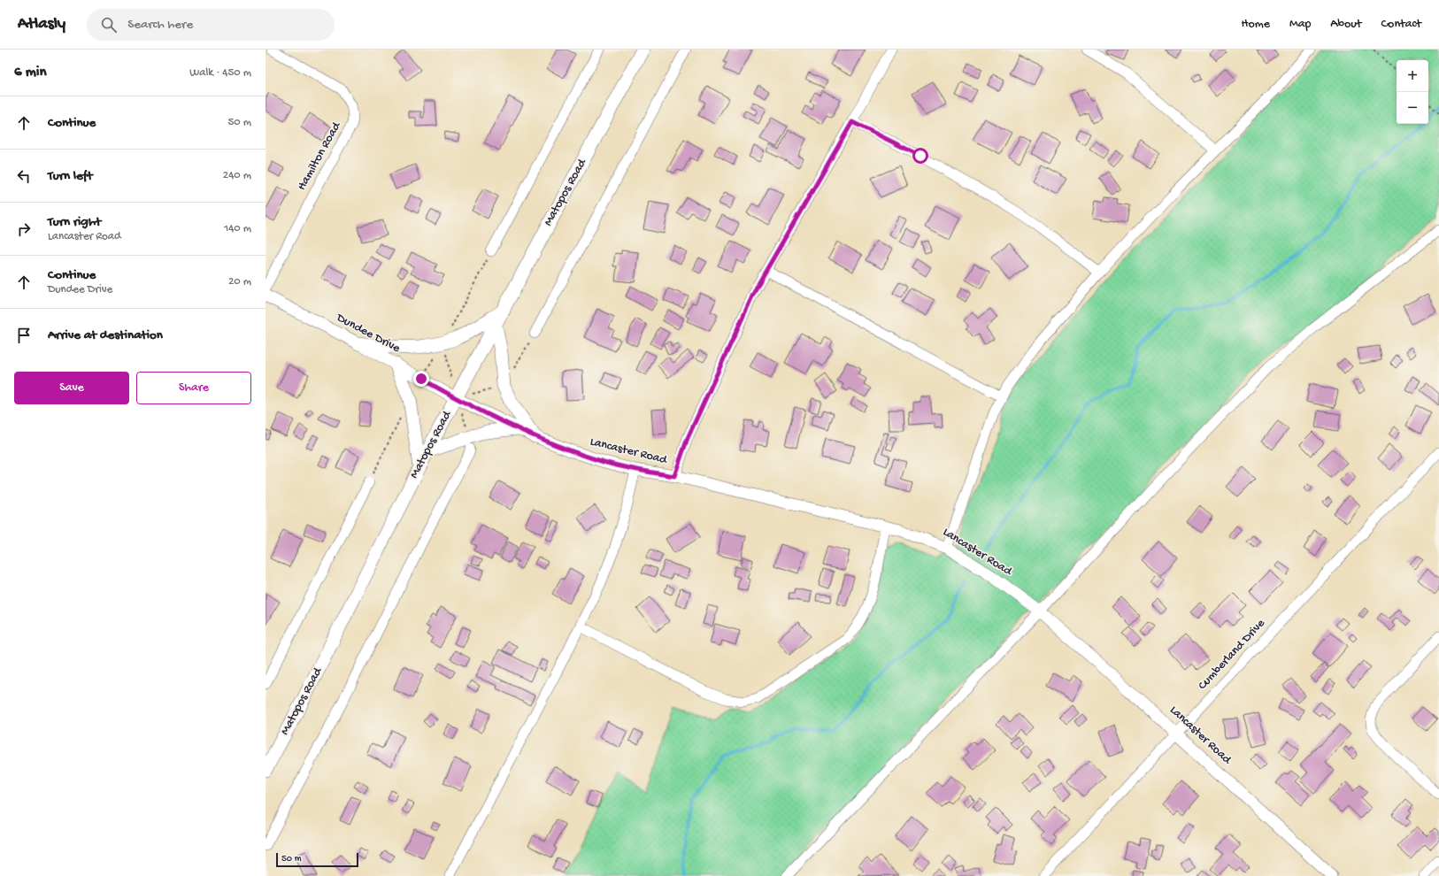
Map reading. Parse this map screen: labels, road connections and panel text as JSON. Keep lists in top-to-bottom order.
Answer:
{
  "streets": {
    "main road": ["Matopos Road"],
    "street": [
      "Hamilton Road",
      "Dundee Drive",
      "Lancaster Road",
      "Cumberland Drive"
    ]
  },
  "crossings": [
    ["Matopos Road", "Dundee Drive"],
    ["Matopos Road", "Lancaster Road"],
    ["Dundee Drive", "Lancaster Road"],
    ["Lancaster Road", "Cumberland Drive"]
  ],
  "scale_bar": "50 m",
  "page": {
    "header": "Atlasly",
    "search": "Search here",
    "nav": [
      "Home",
      "Map",
      "About",
      "Contact"
    ],
    "heading": ["6 min", "Walk · 450 m"],
    "map_buttons": ["+", "−"],
    "list": [
      ["Continue", "50 m"],
      ["Turn left", "240 m"],
      ["Turn right", "Lancaster Road", "140 m"],
      ["Continue", "Dundee Drive", "20 m"],
      "Arrive at destination"
    ],
    "buttons": ["Save", "Share"],
    "scale": "50 m"
  }
}
